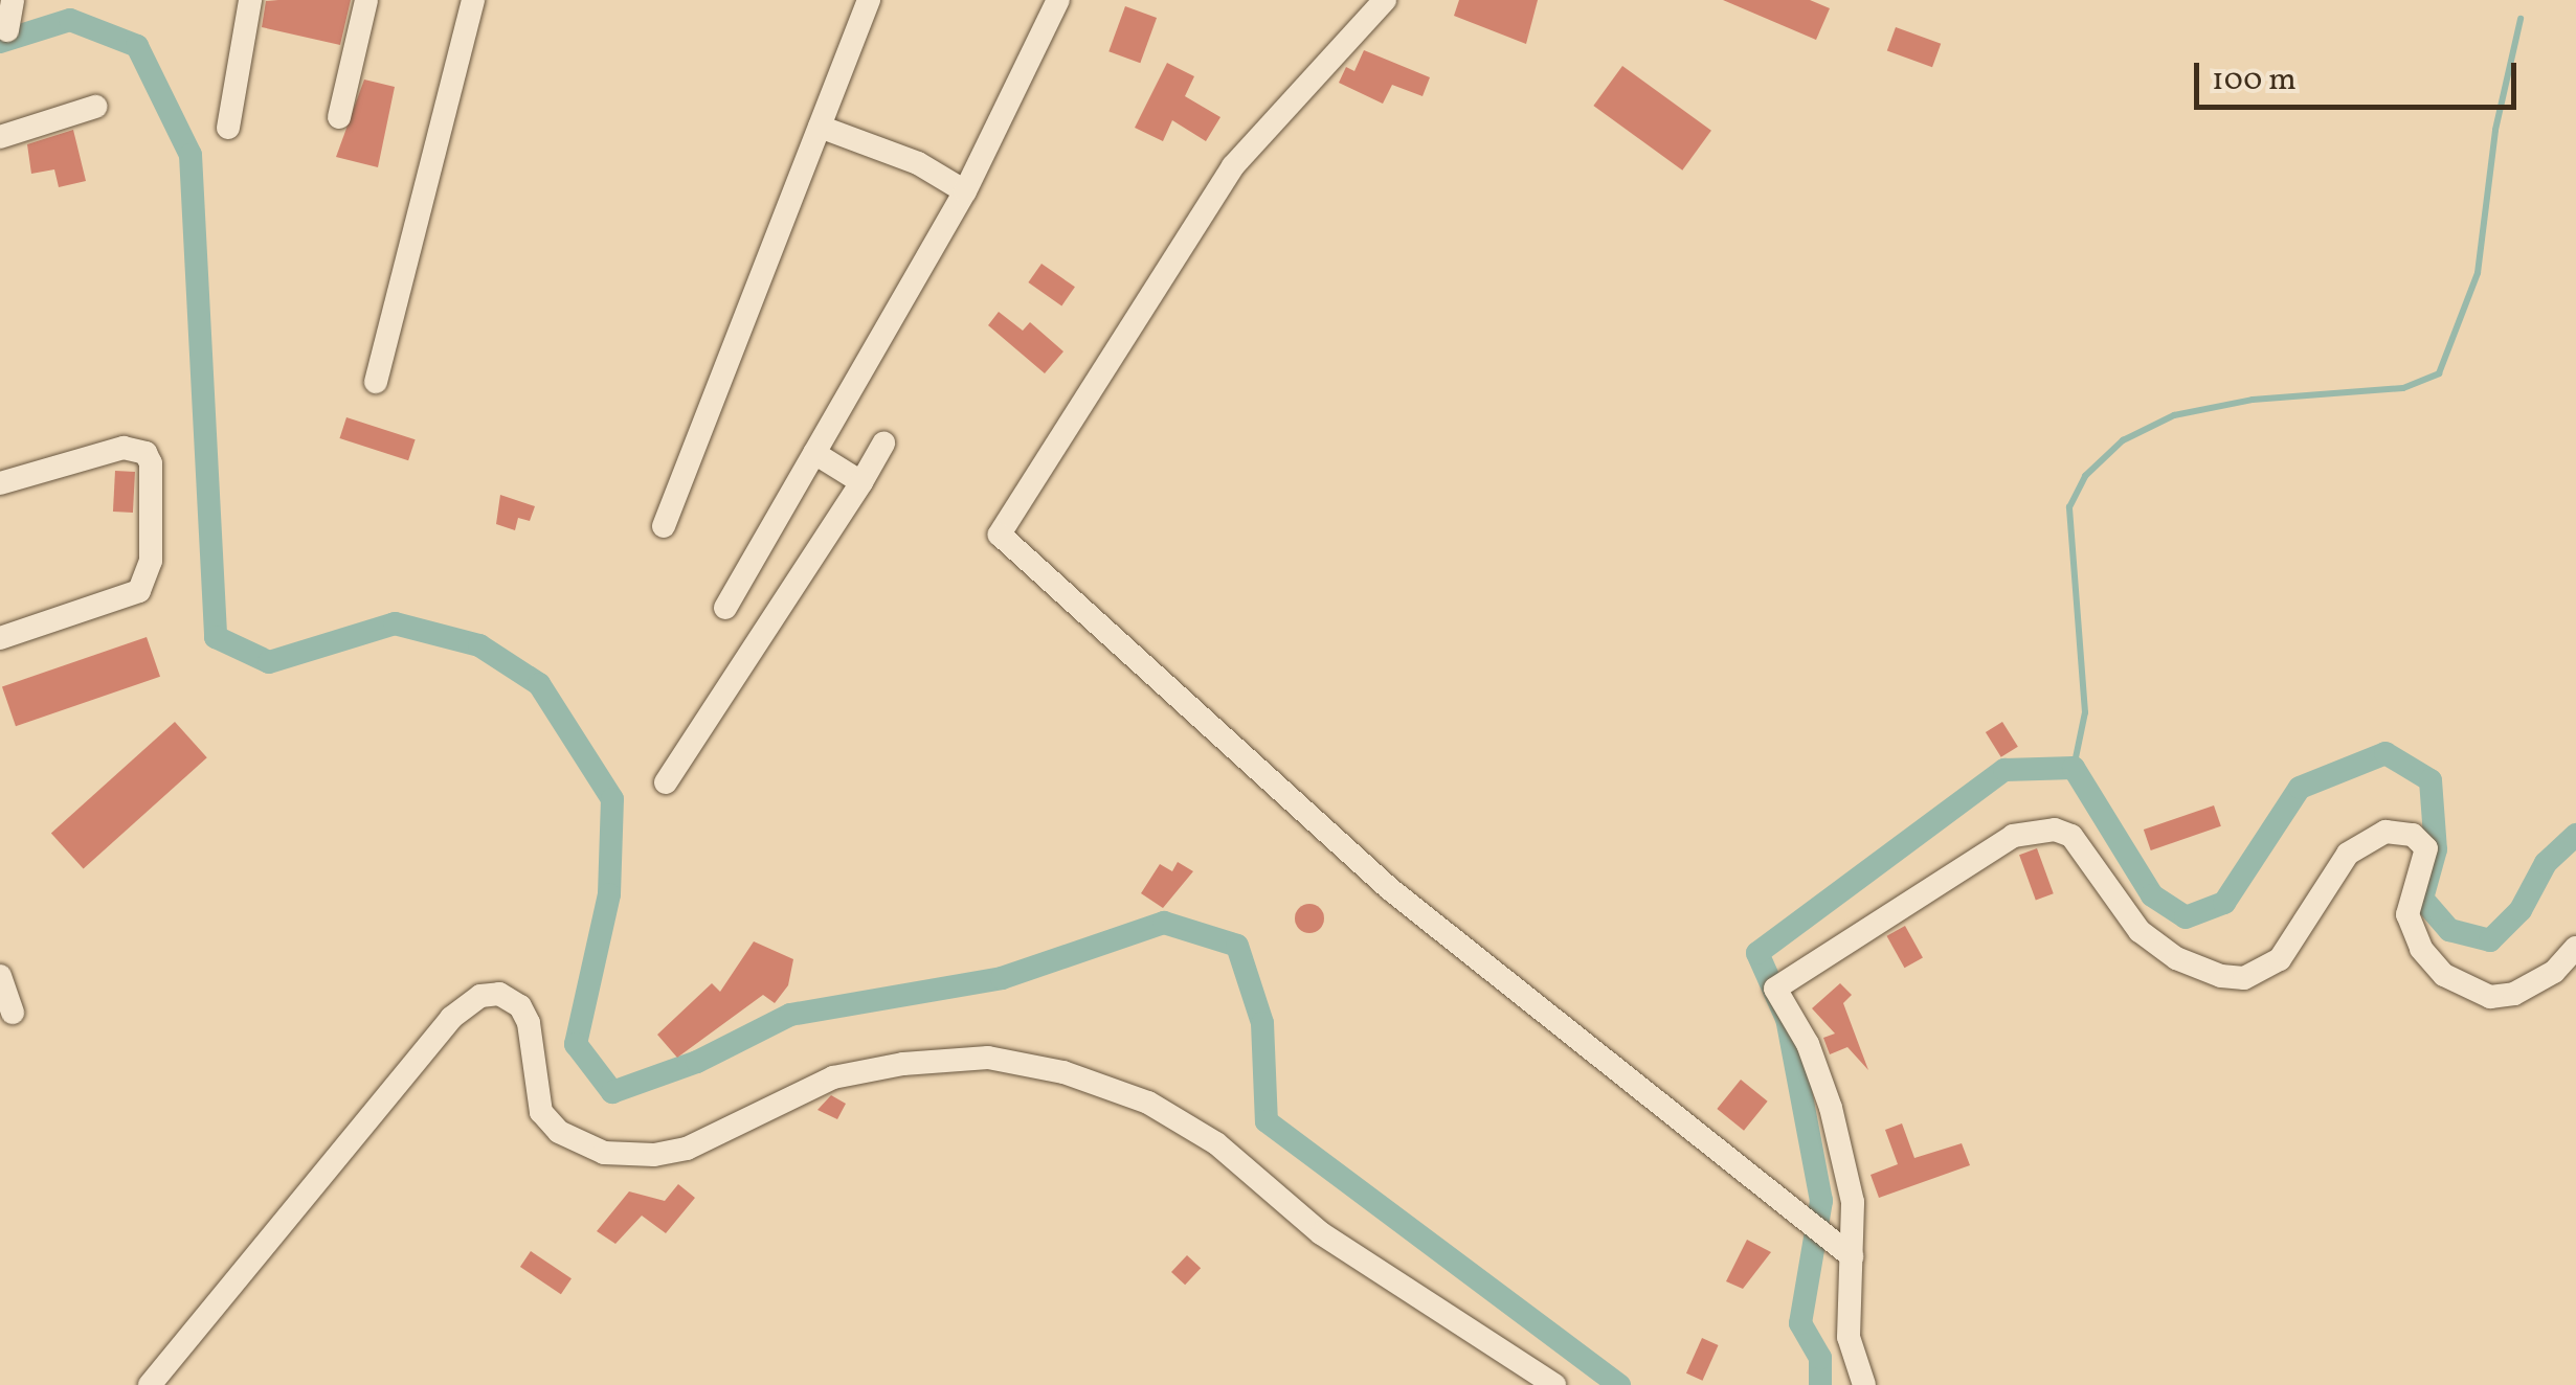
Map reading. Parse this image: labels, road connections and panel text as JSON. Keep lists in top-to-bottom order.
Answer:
{
  "scale_bar": "100 m"
}
